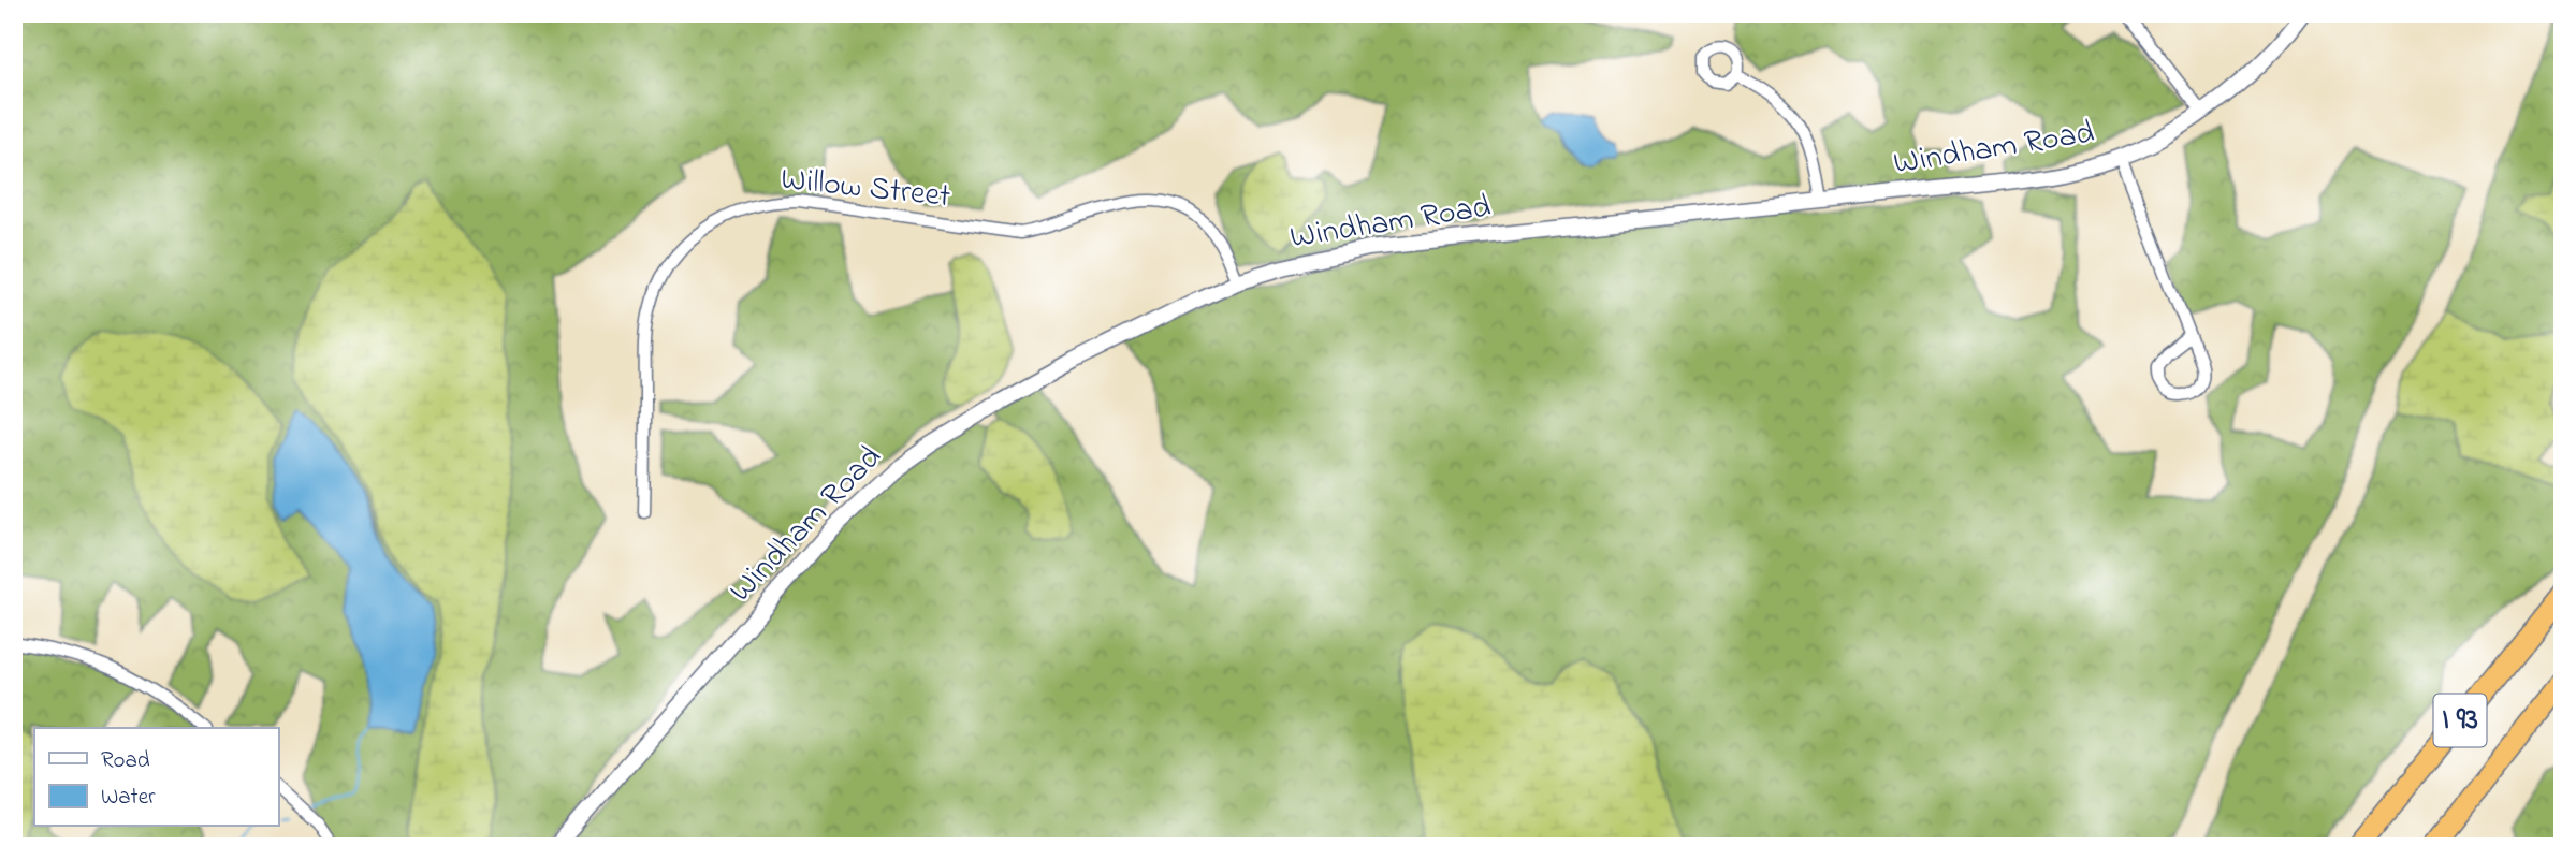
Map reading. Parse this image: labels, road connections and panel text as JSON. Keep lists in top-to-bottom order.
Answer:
{
  "streets": {
    "highway": ["I 93"],
    "street": ["Windham Road", "Willow Street"]
  },
  "crossings": [
    ["Windham Road", "Willow Street"]
  ],
  "legend": ["Road", "Water"]
}
